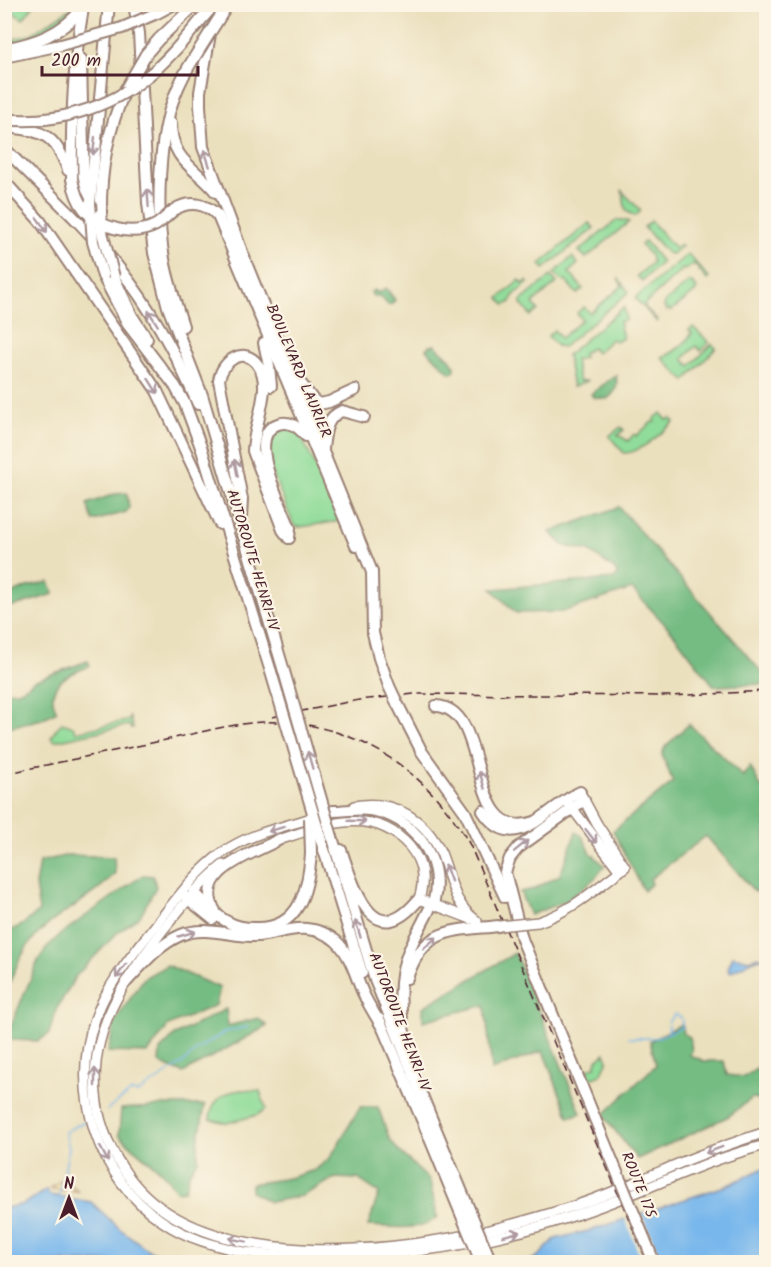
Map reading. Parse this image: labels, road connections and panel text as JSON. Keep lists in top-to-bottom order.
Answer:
{
  "streets": {
    "highway": ["BOULEVARD LAURIER", "AUTOROUTE HENRI-IV", "ROUTE 175"]
  },
  "crossings": [
    ["BOULEVARD LAURIER", "ROUTE 175"]
  ],
  "scale_bar": "200 m",
  "north": "top"
}
